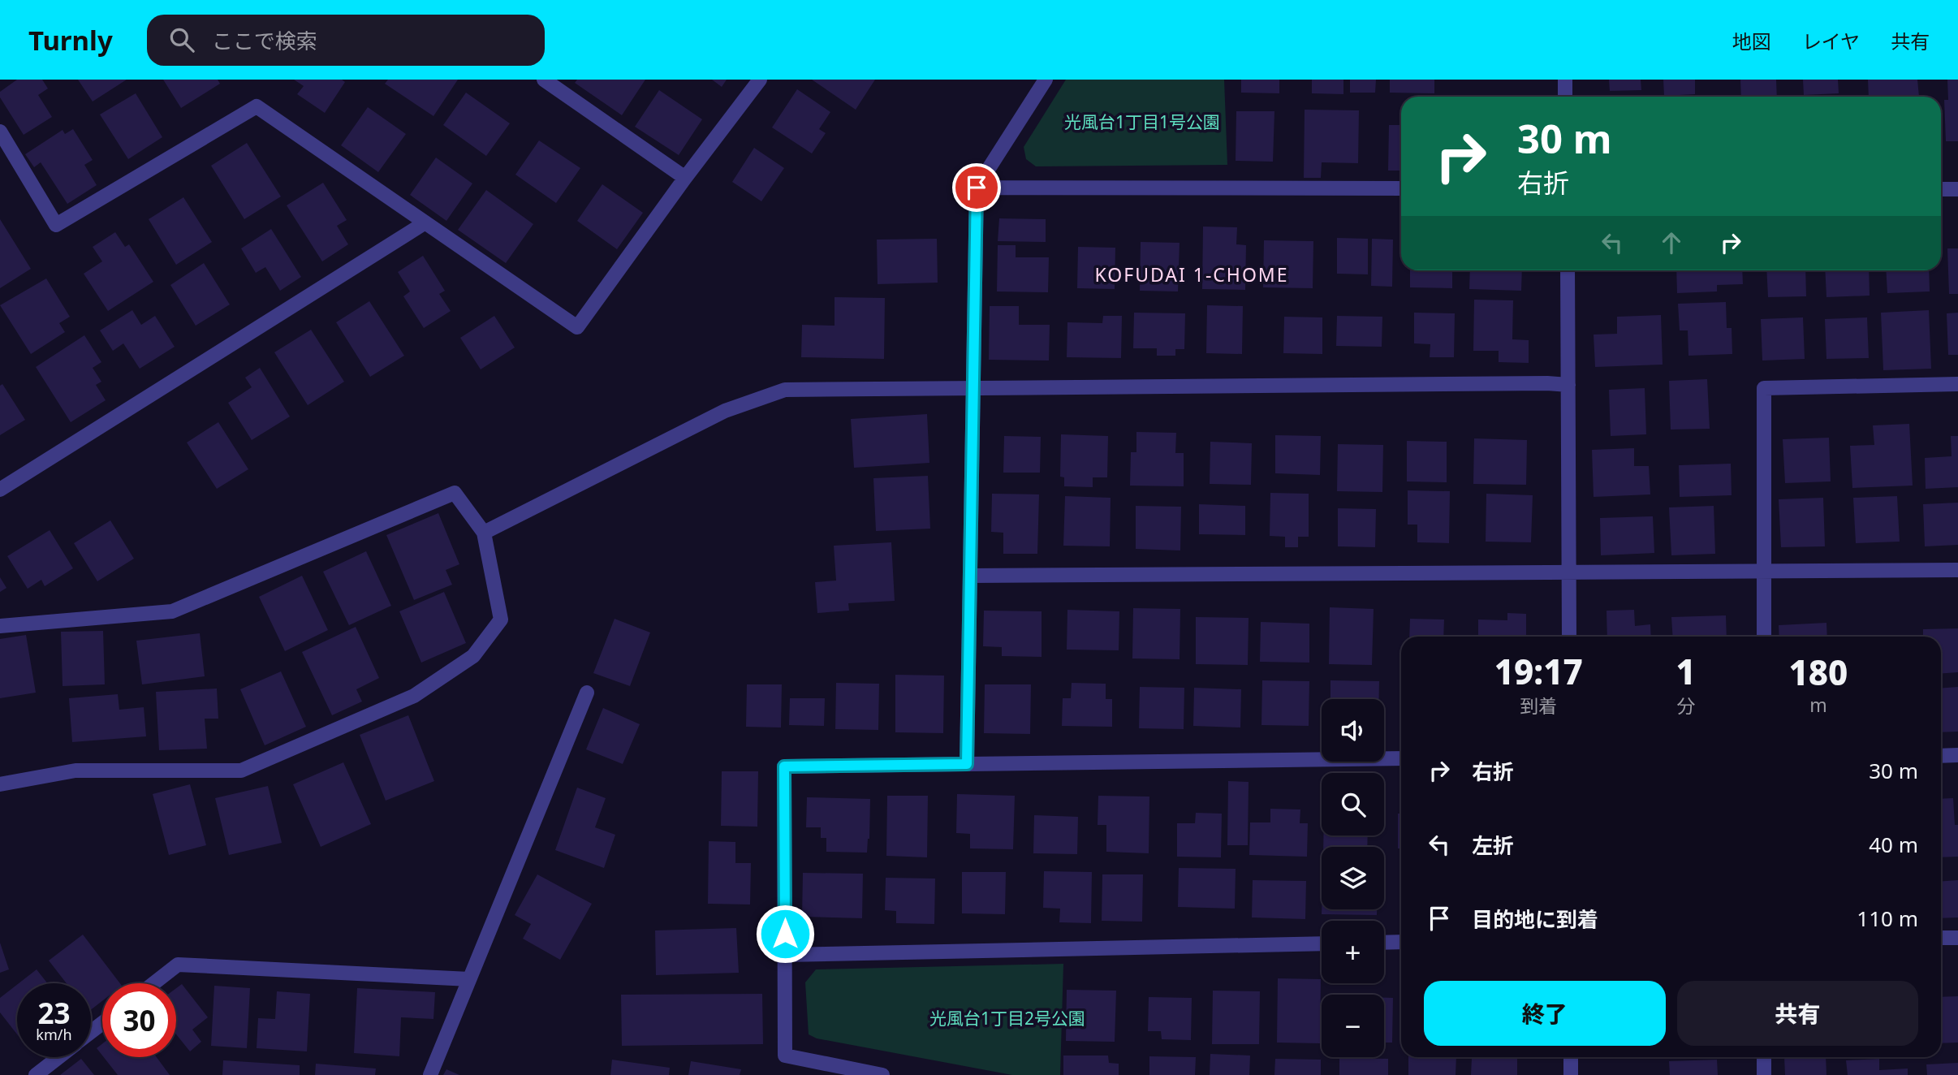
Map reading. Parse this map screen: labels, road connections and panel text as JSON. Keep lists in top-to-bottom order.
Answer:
{
  "districts": ["KOFUDAI 1-CHOME"],
  "parks": ["光風台1丁目1号公園", "光風台1丁目2号公園"],
  "page": {
    "header": "Turnly",
    "search": "ここで検索",
    "nav": ["地図", "レイヤ", "共有"],
    "turn": ["30 m", "右折"],
    "eta": [
      "19:17",
      "到着",
      "1",
      "分",
      "180",
      "m"
    ],
    "map_buttons": ["+", "−"],
    "list": [
      {
        "name": "右折",
        "value": "30 m"
      },
      {
        "name": "左折",
        "value": "40 m"
      },
      {
        "name": "目的地に到着",
        "value": "110 m"
      }
    ],
    "buttons": ["終了", "共有"],
    "speed": "23 km/h",
    "limit": "30"
  }
}
